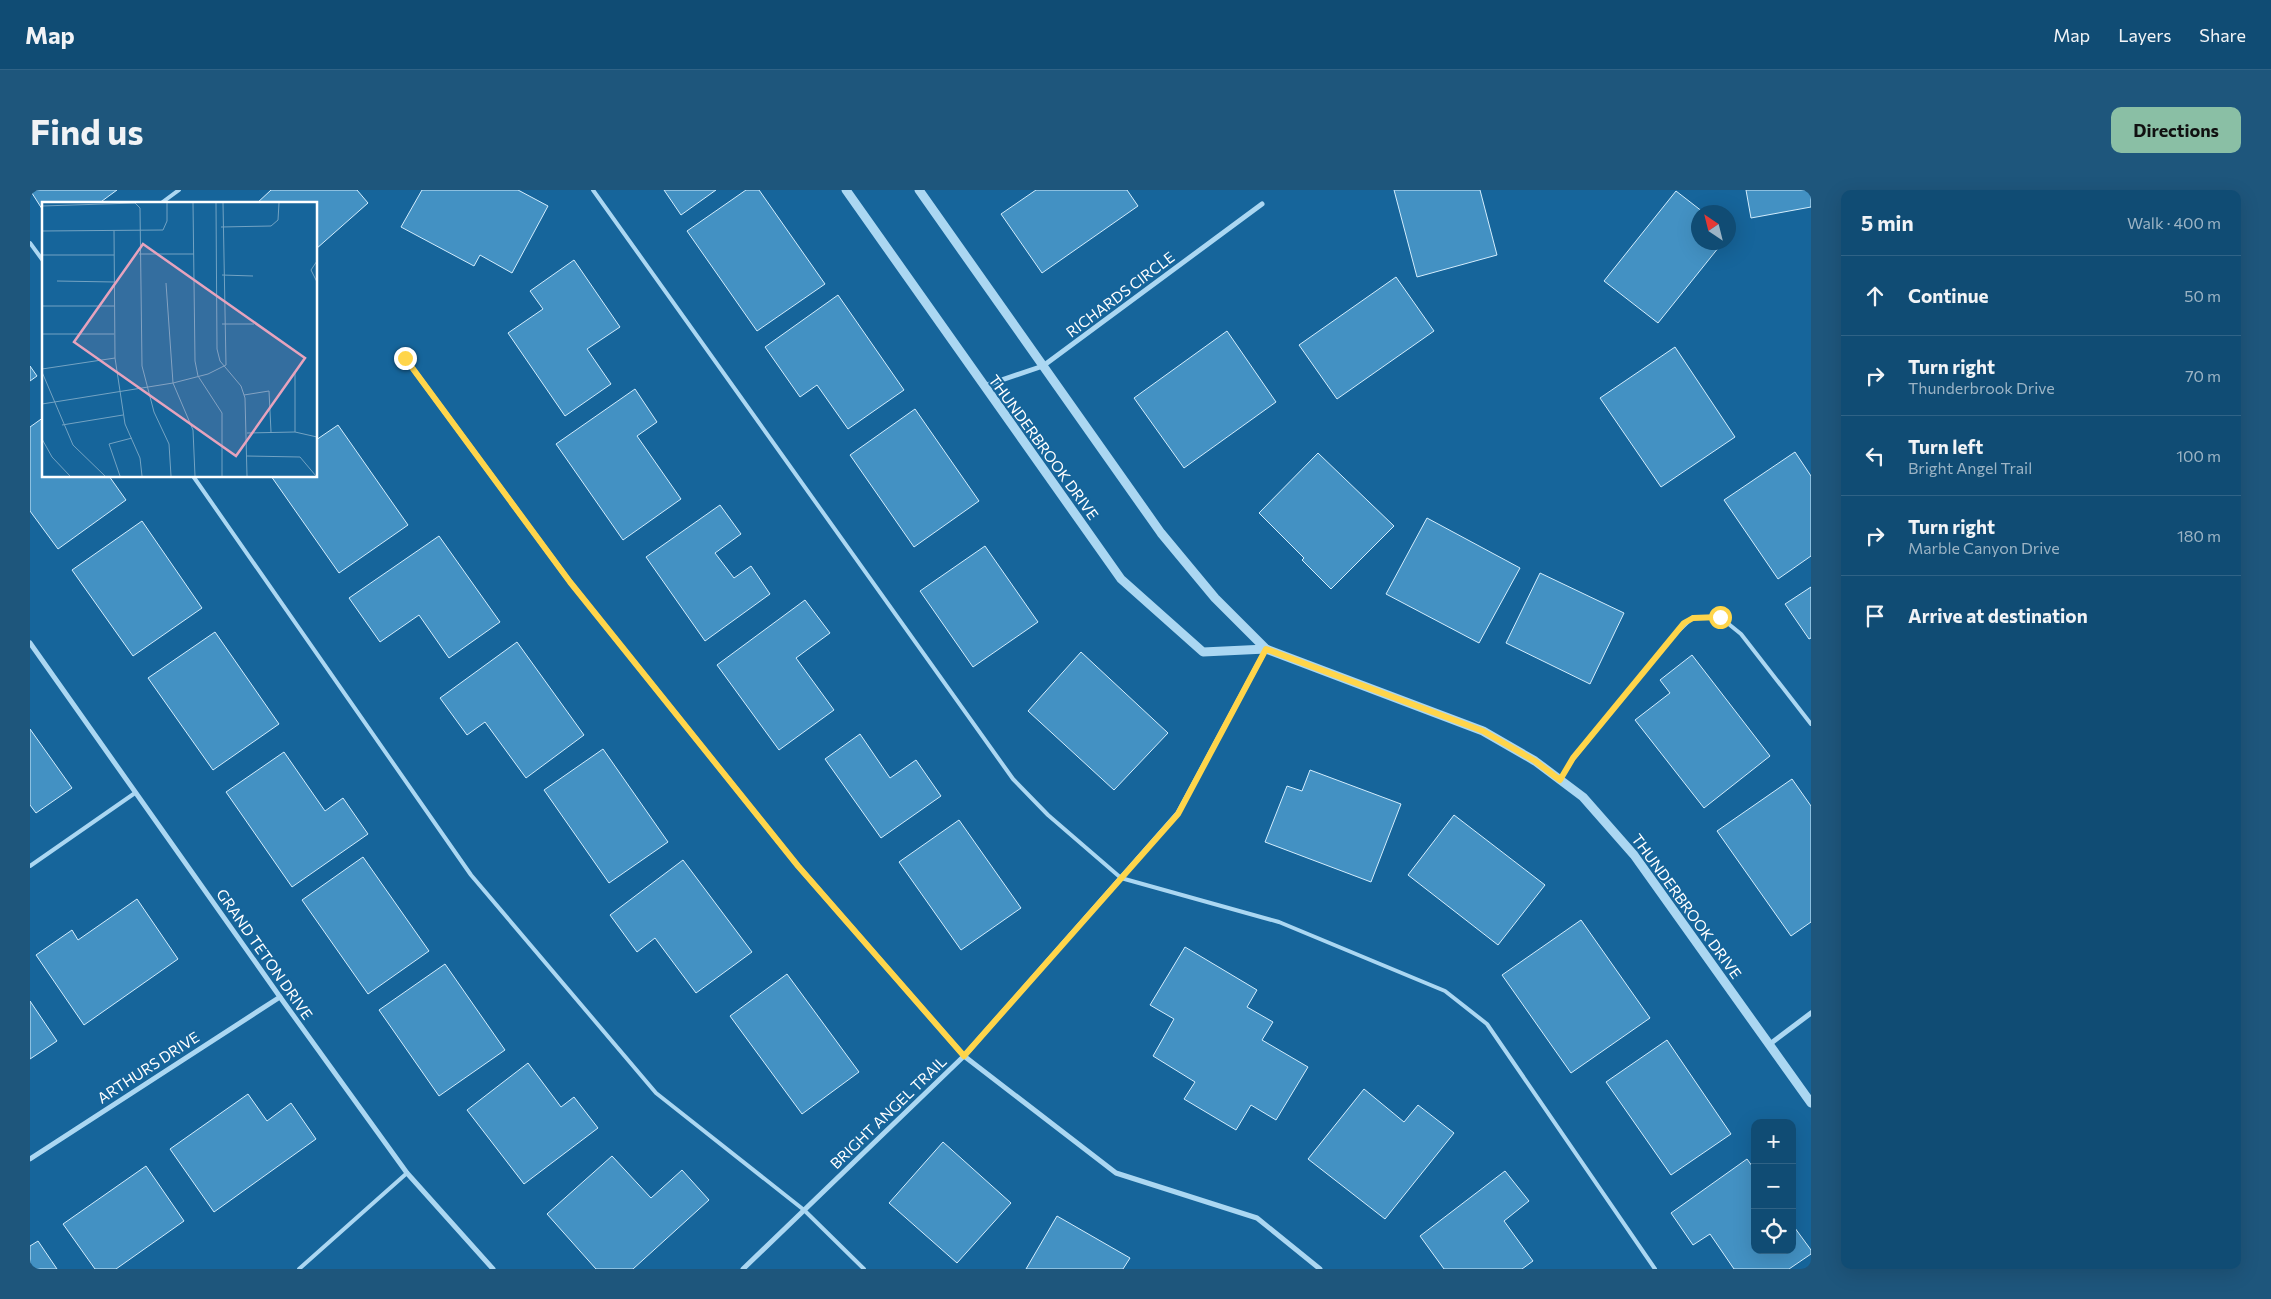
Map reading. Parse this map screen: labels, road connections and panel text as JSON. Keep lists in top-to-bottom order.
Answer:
{
  "streets": {
    "street": [
      "RICHARDS CIRCLE",
      "THUNDERBROOK DRIVE",
      "GRAND TETON DRIVE",
      "ARTHURS DRIVE",
      "BRIGHT ANGEL TRAIL"
    ]
  },
  "crossings": [
    ["RICHARDS CIRCLE", "THUNDERBROOK DRIVE"],
    ["THUNDERBROOK DRIVE", "BRIGHT ANGEL TRAIL"],
    ["GRAND TETON DRIVE", "ARTHURS DRIVE"]
  ],
  "north": "top left",
  "page": {
    "header": "Map",
    "nav": ["Map", "Layers", "Share"],
    "buttons": "Directions",
    "title": "Find us",
    "heading": ["5 min", "Walk · 400 m"],
    "list": [
      ["Continue", "50 m"],
      ["Turn right", "Thunderbrook Drive", "70 m"],
      ["Turn left", "Bright Angel Trail", "100 m"],
      ["Turn right", "Marble Canyon Drive", "180 m"],
      "Arrive at destination"
    ],
    "map_buttons": ["+", "−"]
  }
}
